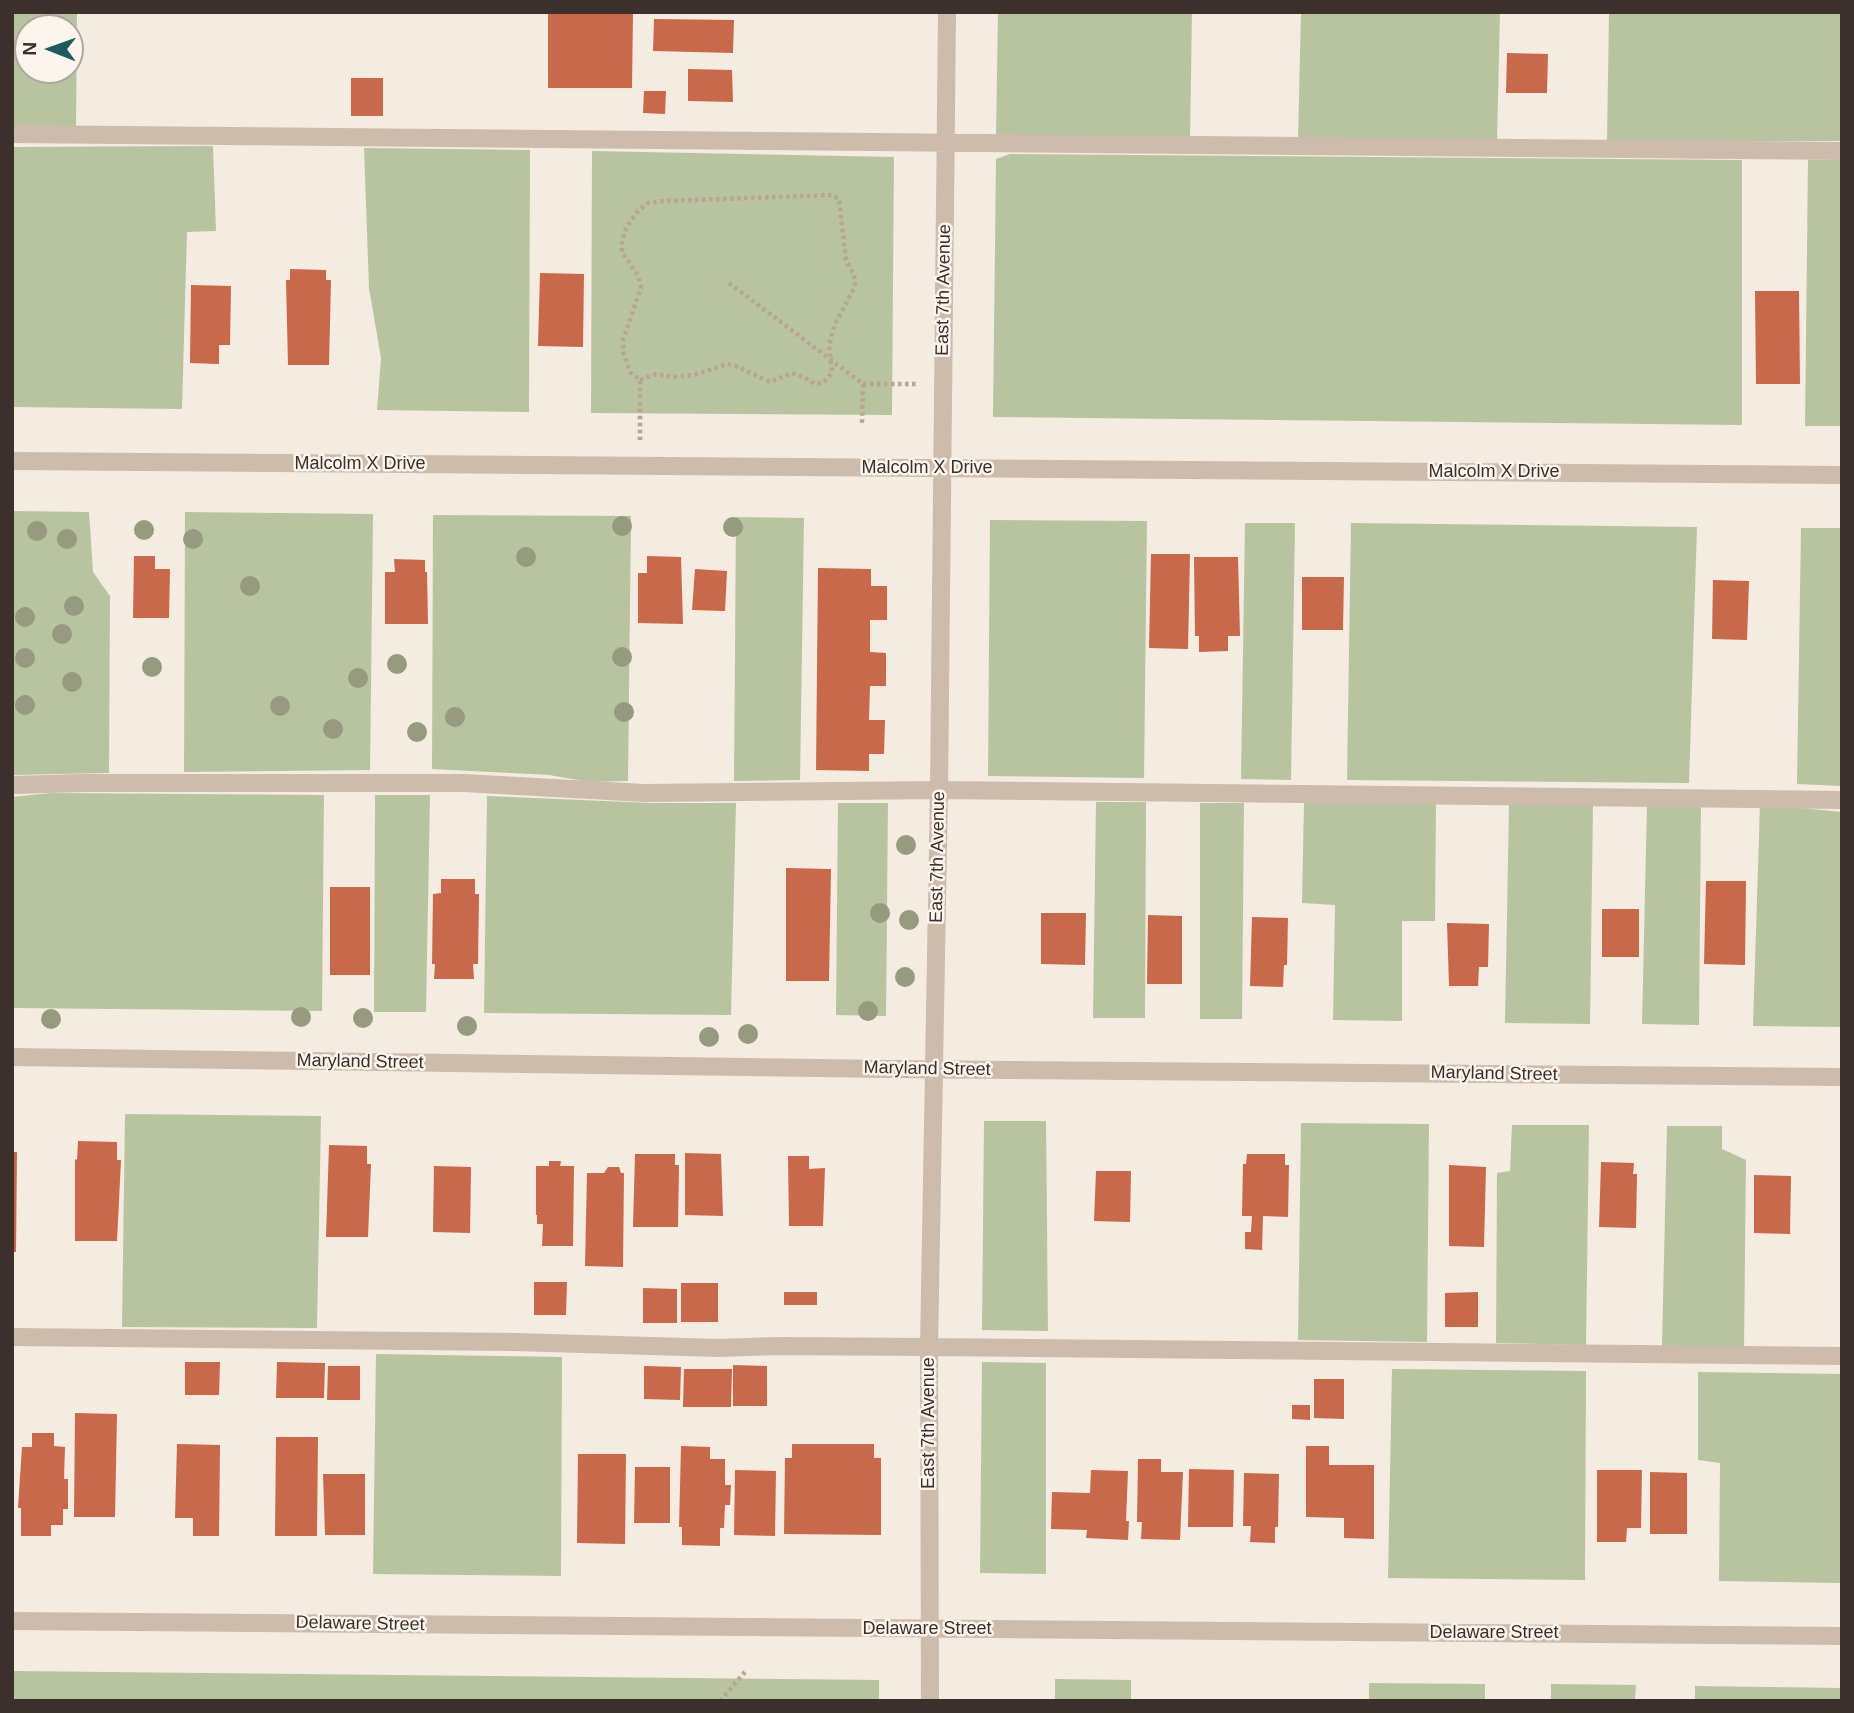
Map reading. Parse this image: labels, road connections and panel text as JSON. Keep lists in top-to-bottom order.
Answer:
{
  "streets": {
    "street": [
      "East 7th Avenue",
      "Malcolm X Drive",
      "Maryland Street",
      "Delaware Street"
    ]
  },
  "crossings": [
    ["East 7th Avenue", "Malcolm X Drive"],
    ["East 7th Avenue", "Maryland Street"],
    ["East 7th Avenue", "Delaware Street"]
  ],
  "north": "left"
}
